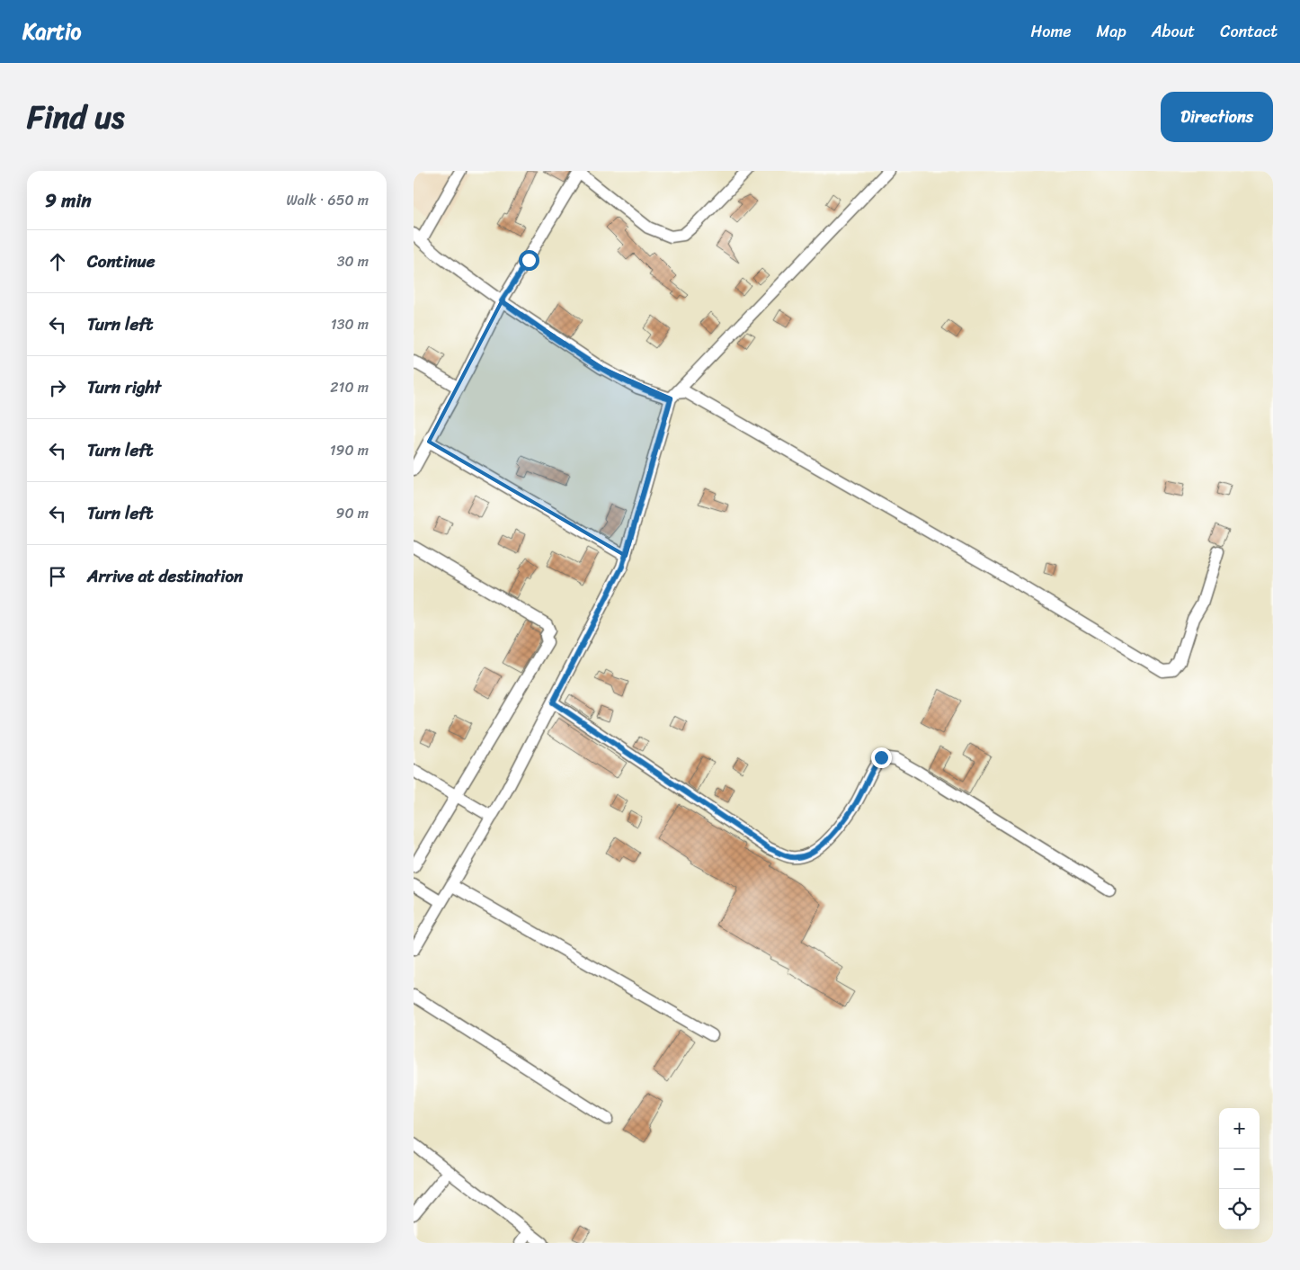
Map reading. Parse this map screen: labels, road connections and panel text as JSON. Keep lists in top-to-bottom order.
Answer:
{
  "page": {
    "header": "Kartio",
    "nav": [
      "Home",
      "Map",
      "About",
      "Contact"
    ],
    "title": "Find us",
    "buttons": "Directions",
    "heading": ["9 min", "Walk · 650 m"],
    "list": [
      ["Continue", "30 m"],
      ["Turn left", "130 m"],
      ["Turn right", "210 m"],
      ["Turn left", "190 m"],
      ["Turn left", "90 m"],
      "Arrive at destination"
    ],
    "map_buttons": ["+", "−"]
  }
}
